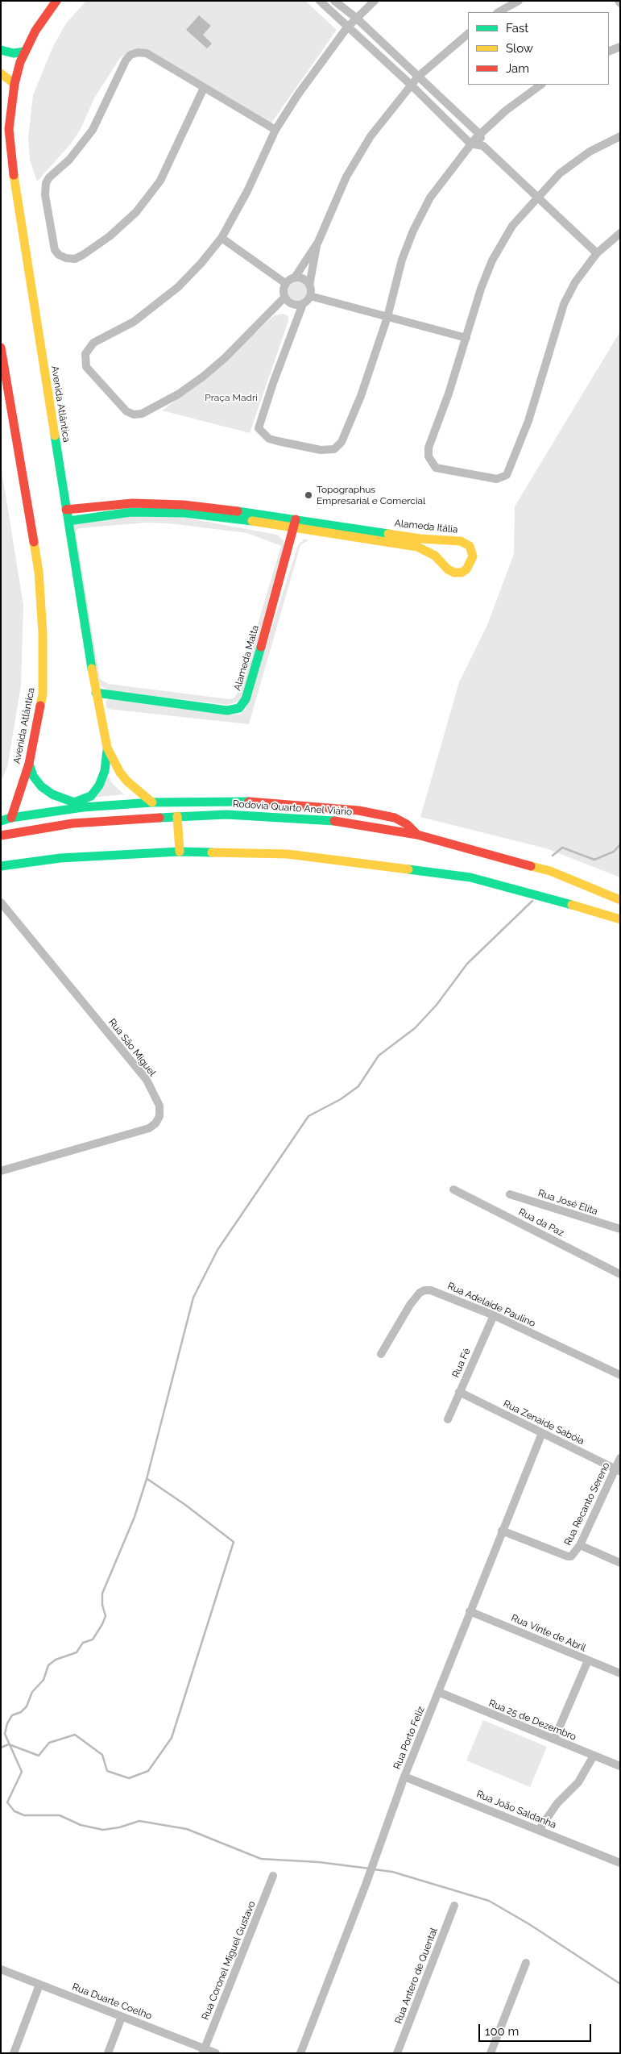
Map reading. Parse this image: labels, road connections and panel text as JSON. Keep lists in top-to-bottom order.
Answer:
{
  "streets": {
    "main road": [
      "Avenida Atlântica",
      "Alameda Itália",
      "Alameda Malta",
      "Rodovia Quarto Anel Viário"
    ],
    "street": [
      "Rua São Miguel",
      "Rua José Elita",
      "Rua da Paz",
      "Rua Adelaide Paulino",
      "Rua Fé",
      "Rua Zenaide Sabóia",
      "Rua Recanto Sereno",
      "Rua Vinte de Abril",
      "Rua 25 de Dezembro",
      "Rua Porto Feliz",
      "Rua João Saldanha",
      "Rua Coronel Miguel Gustavo",
      "Rua Antero de Quental",
      "Rua Duarte Coelho"
    ]
  },
  "crossings": [
    ["Avenida Atlântica", "Alameda Itália"],
    ["Avenida Atlântica", "Alameda Malta"],
    ["Alameda Itália", "Alameda Malta"],
    ["Rua Adelaide Paulino", "Rua Fé"],
    ["Rua Fé", "Rua Zenaide Sabóia"],
    ["Rua Zenaide Sabóia", "Rua Recanto Sereno"],
    ["Rua Zenaide Sabóia", "Rua Porto Feliz"],
    ["Rua Recanto Sereno", "Rua Porto Feliz"],
    ["Rua Vinte de Abril", "Rua Porto Feliz"],
    ["Rua 25 de Dezembro", "Rua Porto Feliz"],
    ["Rua Porto Feliz", "Rua João Saldanha"],
    ["Rua Coronel Miguel Gustavo", "Rua Duarte Coelho"]
  ],
  "parks": ["Praça Madri"],
  "places": ["Topographus Empresarial e Comercial"],
  "legend": ["Fast", "Slow", "Jam"],
  "scale_bar": "100 m"
}
